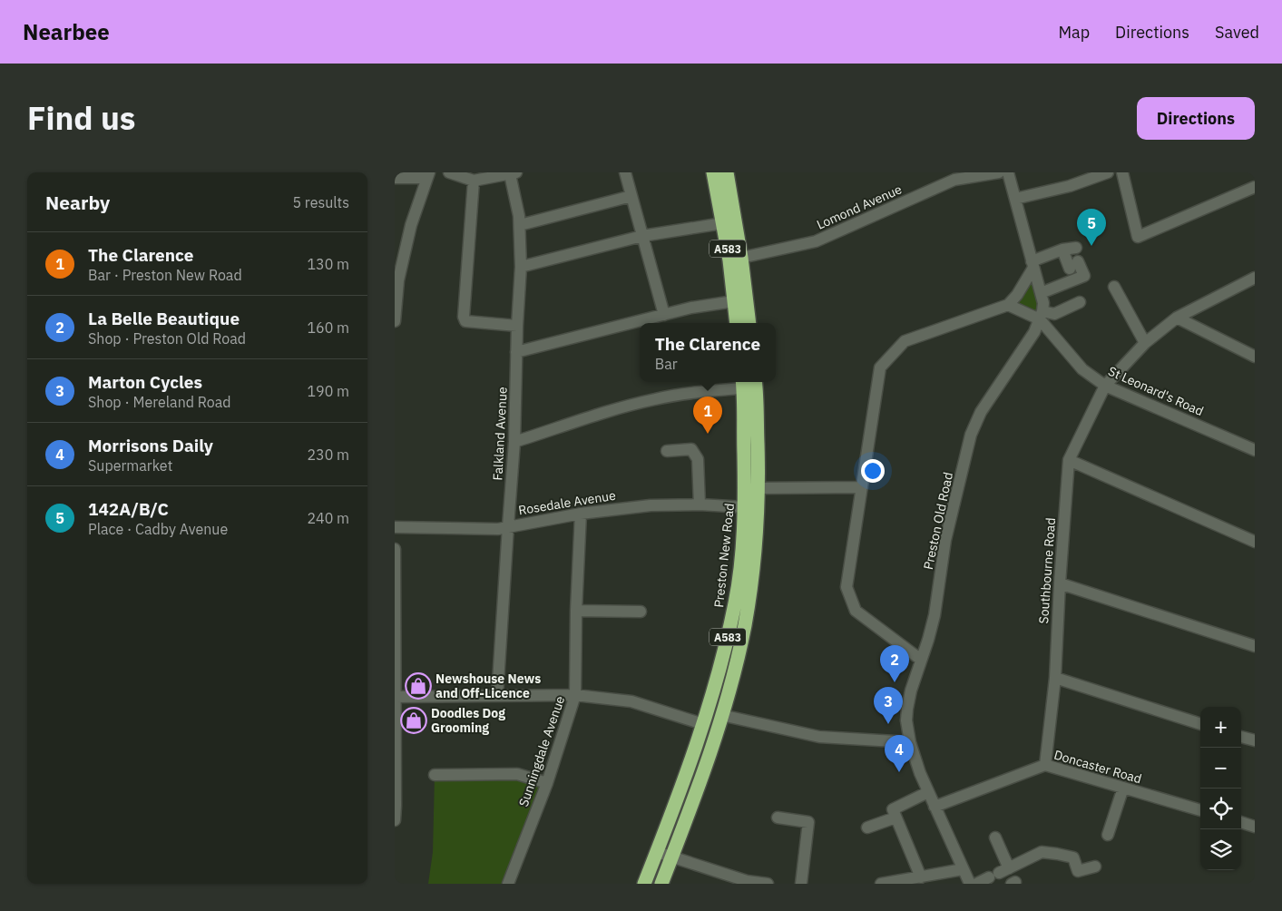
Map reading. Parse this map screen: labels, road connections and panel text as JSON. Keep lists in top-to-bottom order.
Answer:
{
  "streets": {
    "highway": ["A583", "Preston New Road"],
    "street": [
      "Lomond Avenue",
      "St Leonard's Road",
      "Falkland Avenue",
      "Rosedale Avenue",
      "Preston Old Road",
      "Southbourne Road",
      "Sunningdale Avenue",
      "Doncaster Road"
    ]
  },
  "crossings": [
    ["Lomond Avenue", "A583"],
    ["A583", "Preston New Road"],
    ["St Leonard's Road", "Preston Old Road"],
    ["St Leonard's Road", "Southbourne Road"],
    ["Falkland Avenue", "Rosedale Avenue"],
    ["Rosedale Avenue", "Preston New Road"],
    ["Rosedale Avenue", "Sunningdale Avenue"],
    ["Preston Old Road", "Doncaster Road"],
    ["Southbourne Road", "Doncaster Road"]
  ],
  "places": {
    "shop": ["Newshouse News and Off-Licence", "Doodles Dog Grooming"]
  },
  "page": {
    "header": "Nearbee",
    "nav": ["Map", "Directions", "Saved"],
    "title": "Find us",
    "buttons": "Directions",
    "heading": ["Nearby", "5 results"],
    "pins": [
      "5",
      "1",
      "2",
      "3",
      "4"
    ],
    "list": [
      {
        "mark": "1",
        "name": "The Clarence",
        "note": "Bar · Preston New Road",
        "value": "130 m"
      },
      {
        "mark": "2",
        "name": "La Belle Beautique",
        "note": "Shop · Preston Old Road",
        "value": "160 m"
      },
      {
        "mark": "3",
        "name": "Marton Cycles",
        "note": "Shop · Mereland Road",
        "value": "190 m"
      },
      {
        "mark": "4",
        "name": "Morrisons Daily",
        "note": "Supermarket",
        "value": "230 m"
      },
      {
        "mark": "5",
        "name": "142A/B/C",
        "note": "Place · Cadby Avenue",
        "value": "240 m"
      }
    ],
    "popup": ["The Clarence", "Bar"],
    "map_buttons": ["+", "−"]
  }
}
